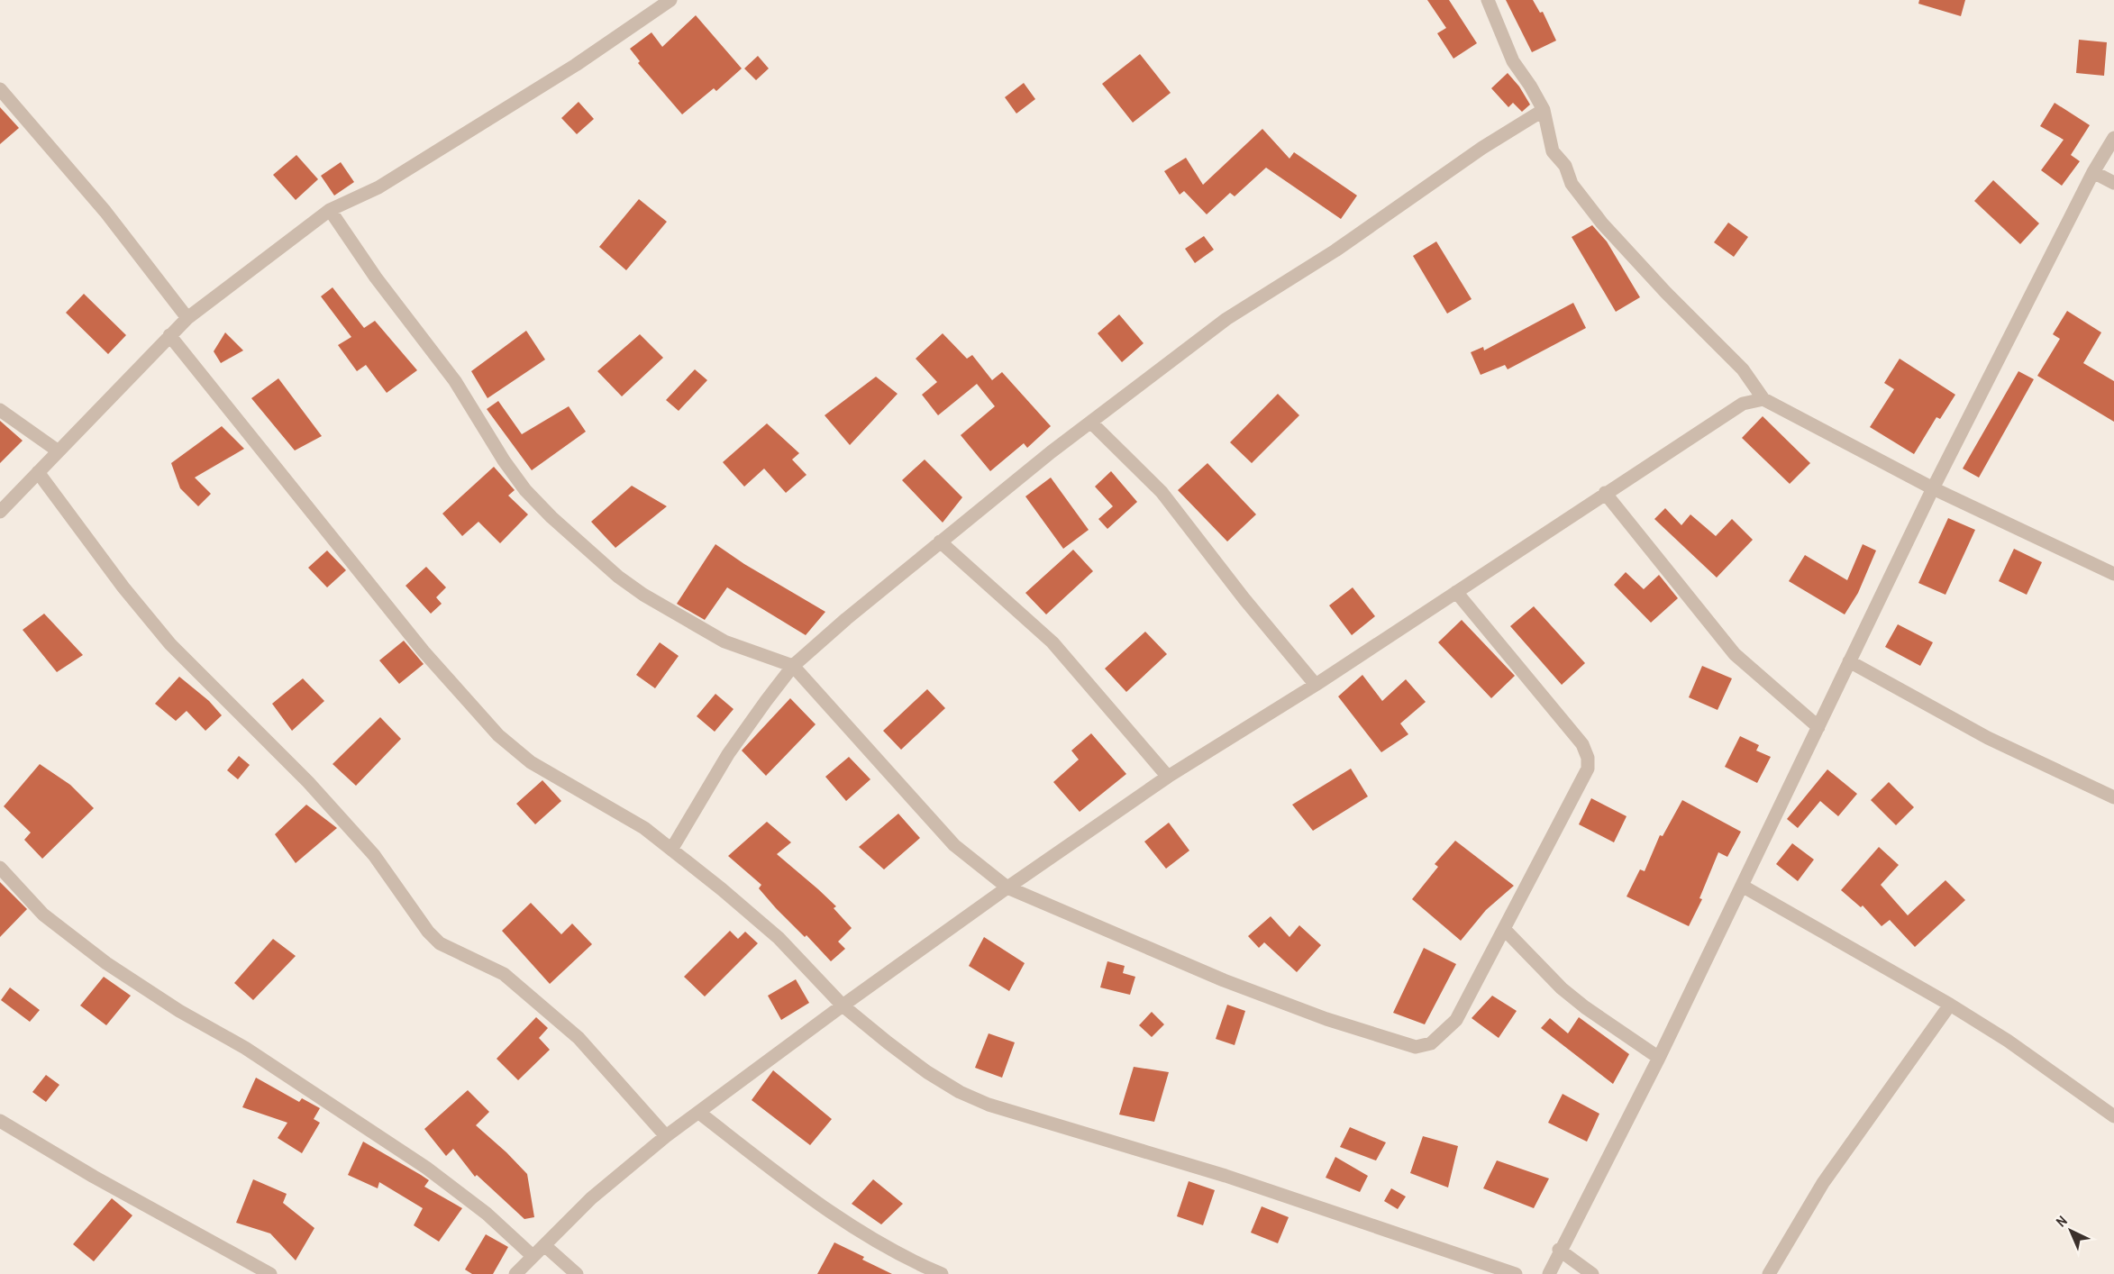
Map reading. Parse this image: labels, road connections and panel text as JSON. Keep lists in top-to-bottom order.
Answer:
{
  "north": "top left"
}
